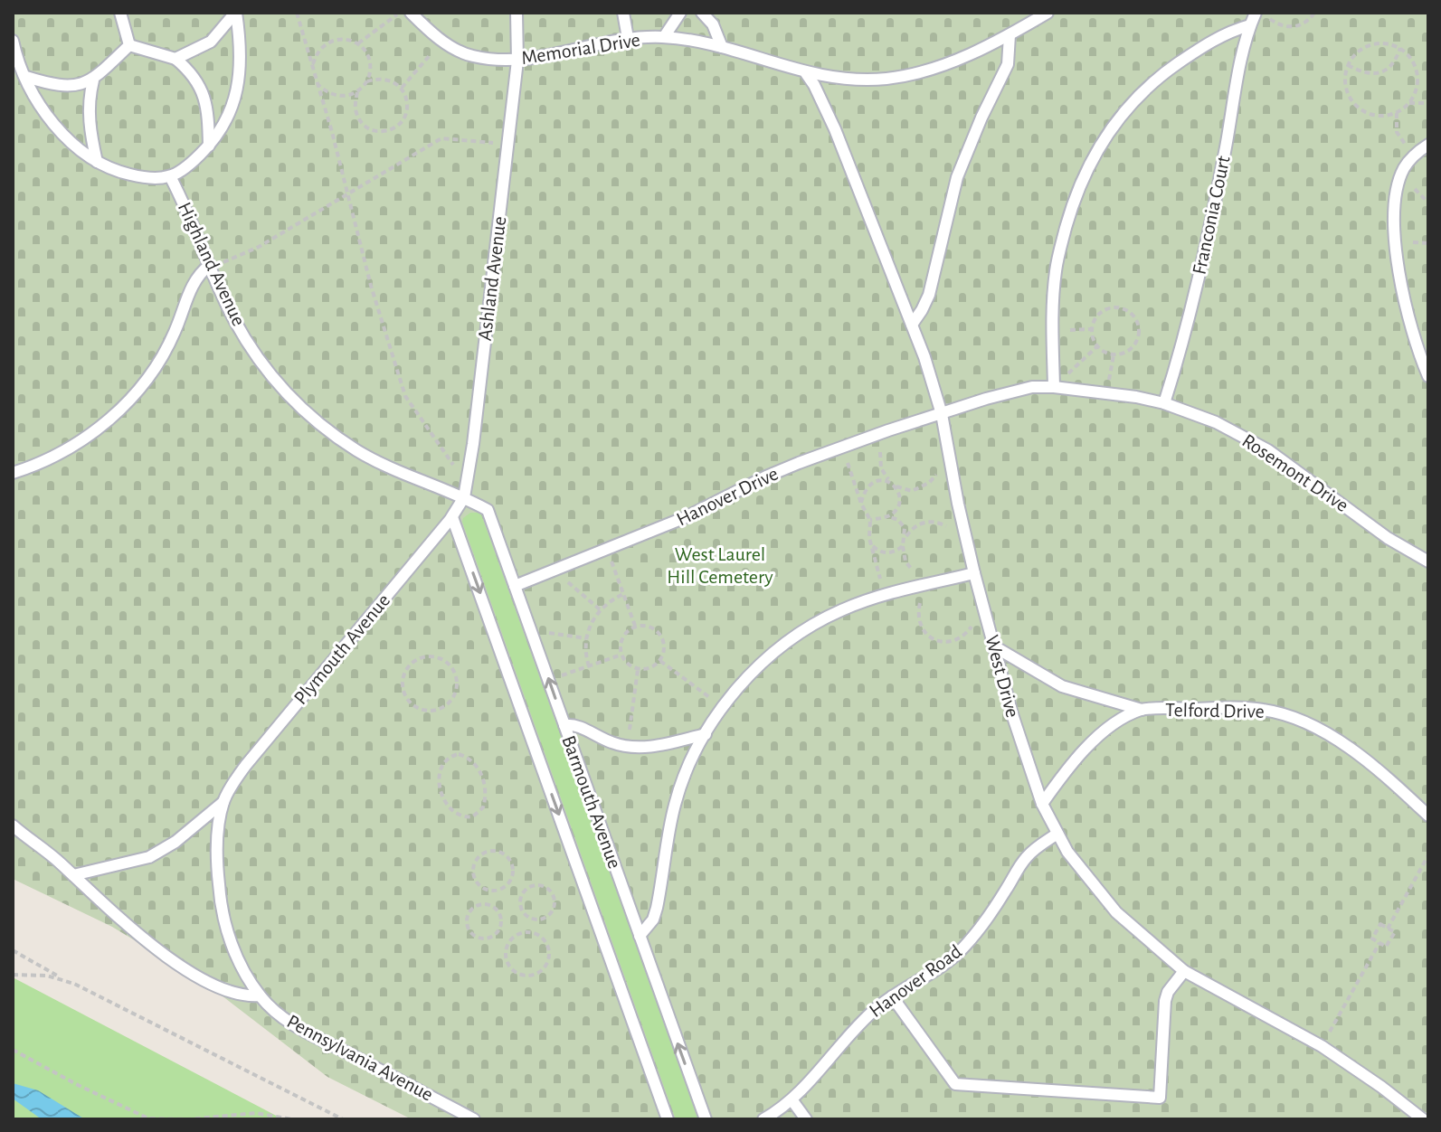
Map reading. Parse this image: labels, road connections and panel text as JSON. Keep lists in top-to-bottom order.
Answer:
{
  "streets": {
    "lane": [
      "Memorial Drive",
      "Franconia Court",
      "Highland Avenue",
      "Ashland Avenue",
      "Rosemont Drive",
      "Hanover Drive",
      "Plymouth Avenue",
      "West Drive",
      "Telford Drive",
      "Barmouth Avenue",
      "Hanover Road",
      "Pennsylvania Avenue"
    ]
  },
  "crossings": [
    ["Memorial Drive", "Ashland Avenue"],
    ["Memorial Drive", "West Drive"],
    ["Franconia Court", "Rosemont Drive"],
    ["Highland Avenue", "Ashland Avenue"],
    ["Highland Avenue", "Plymouth Avenue"],
    ["Highland Avenue", "Barmouth Avenue"],
    ["Ashland Avenue", "Plymouth Avenue"],
    ["Ashland Avenue", "Barmouth Avenue"],
    ["Rosemont Drive", "Hanover Drive"],
    ["Rosemont Drive", "West Drive"],
    ["Hanover Drive", "West Drive"],
    ["Hanover Drive", "Barmouth Avenue"],
    ["Plymouth Avenue", "Barmouth Avenue"],
    ["Plymouth Avenue", "Pennsylvania Avenue"],
    ["West Drive", "Telford Drive"],
    ["West Drive", "Hanover Road"]
  ],
  "parks": ["West Laurel Hill Cemetery"]
}
